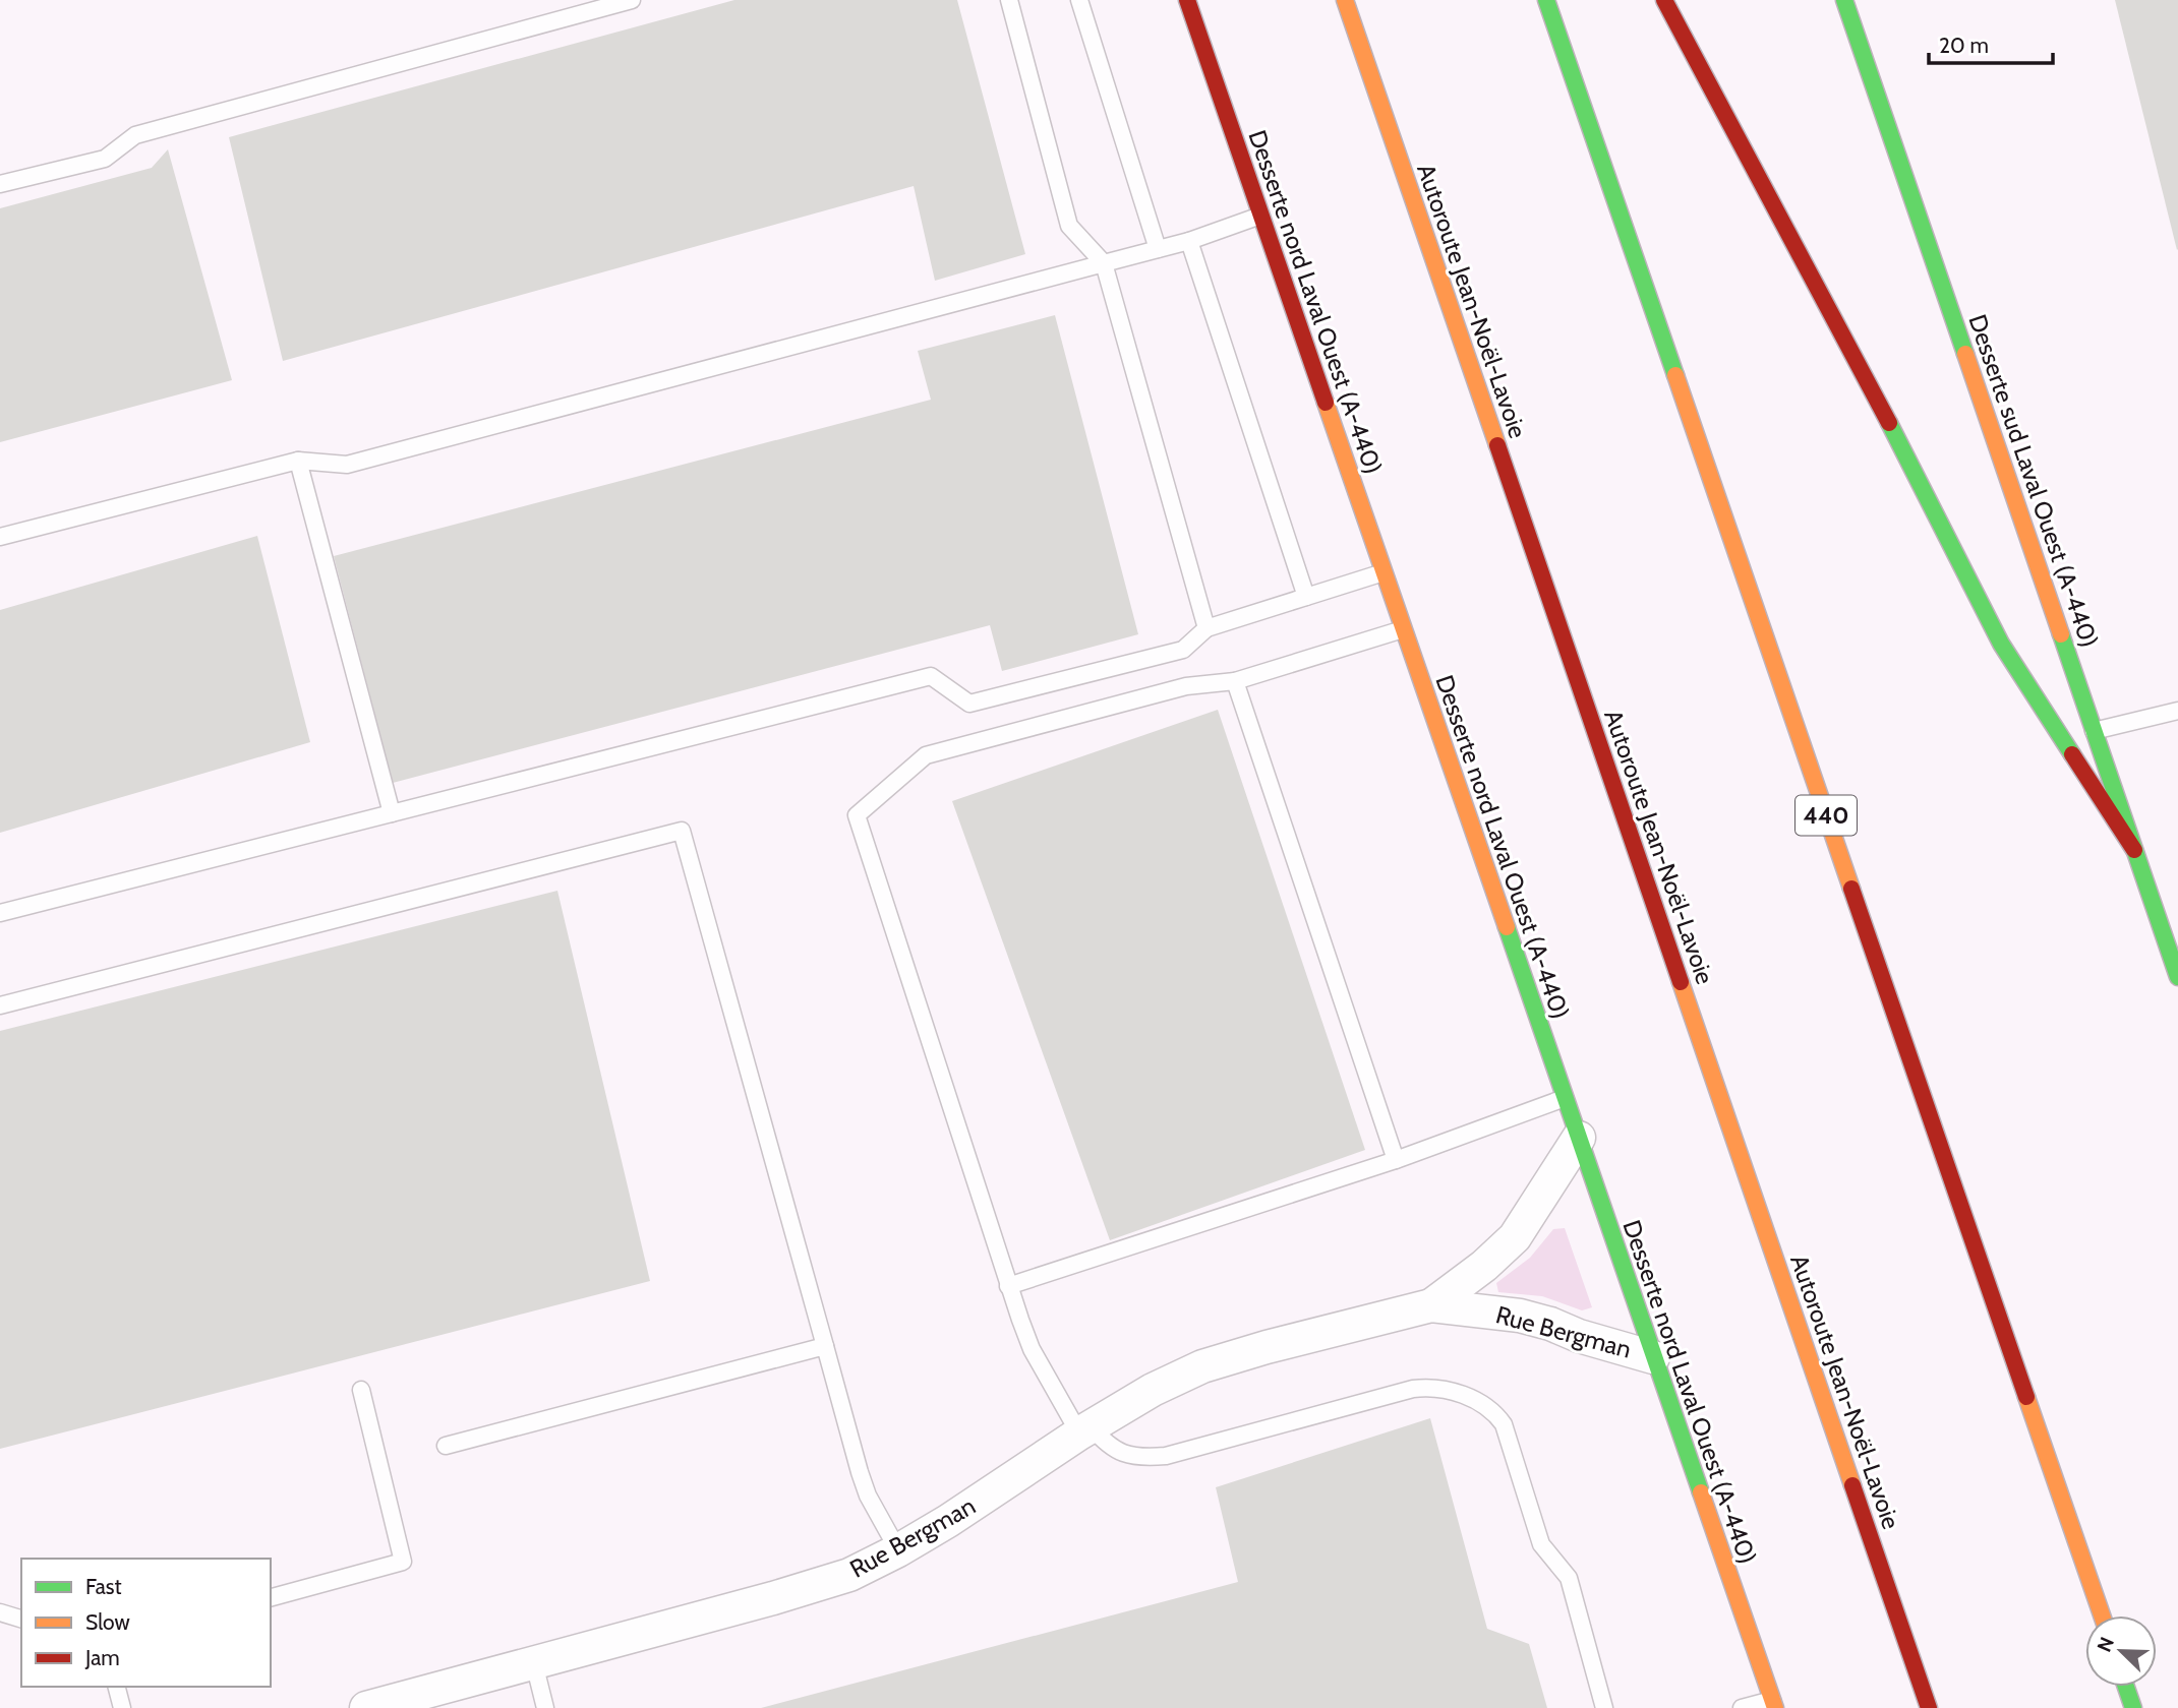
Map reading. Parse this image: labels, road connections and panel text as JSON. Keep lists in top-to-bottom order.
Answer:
{
  "streets": {
    "main road": [
      "Autoroute Jean-Noël-Lavoie",
      "Desserte nord Laval Ouest (A-440)",
      "Desserte sud Laval Ouest (A-440)",
      "440"
    ],
    "street": ["Rue Bergman"]
  },
  "crossings": [
    ["Desserte nord Laval Ouest (A-440)", "Rue Bergman"]
  ],
  "legend": ["Fast", "Slow", "Jam"],
  "scale_bar": "20 m",
  "north": "top left"
}
